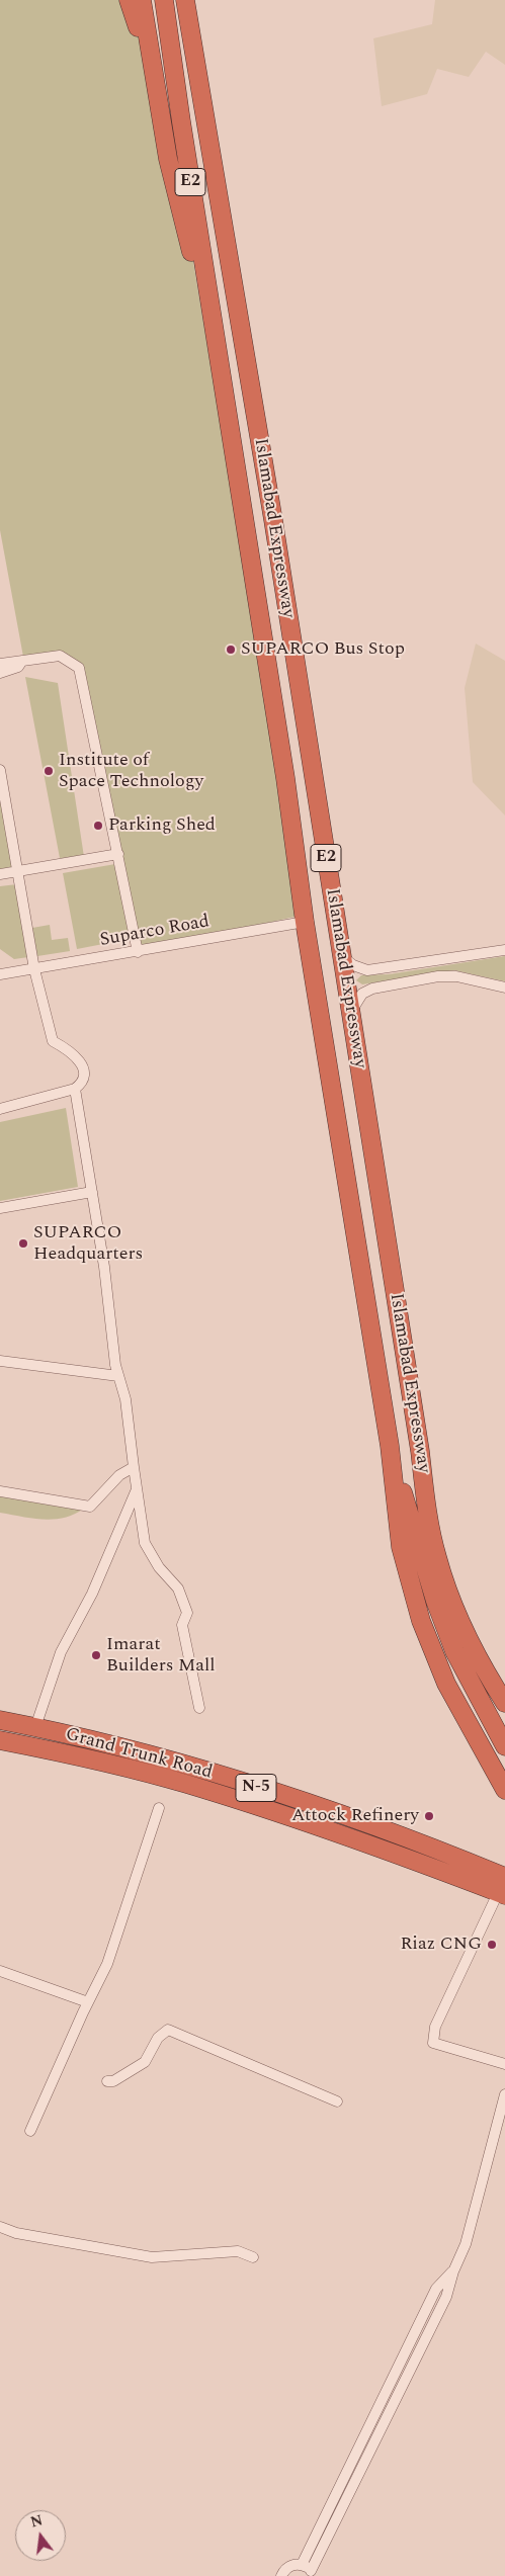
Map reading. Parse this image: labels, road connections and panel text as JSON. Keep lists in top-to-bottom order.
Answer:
{
  "streets": {
    "highway": [
      "E2",
      "Islamabad Expressway",
      "Grand Trunk Road",
      "N-5"
    ],
    "street": ["Suparco Road"]
  },
  "crossings": [
    ["Islamabad Expressway", "Suparco Road"]
  ],
  "places": [
    "SUPARCO Bus Stop",
    "Institute of Space Technology",
    "Parking Shed",
    "SUPARCO Headquarters",
    "Imarat Builders Mall",
    "Attock Refinery",
    "Riaz CNG"
  ],
  "north": "top"
}
